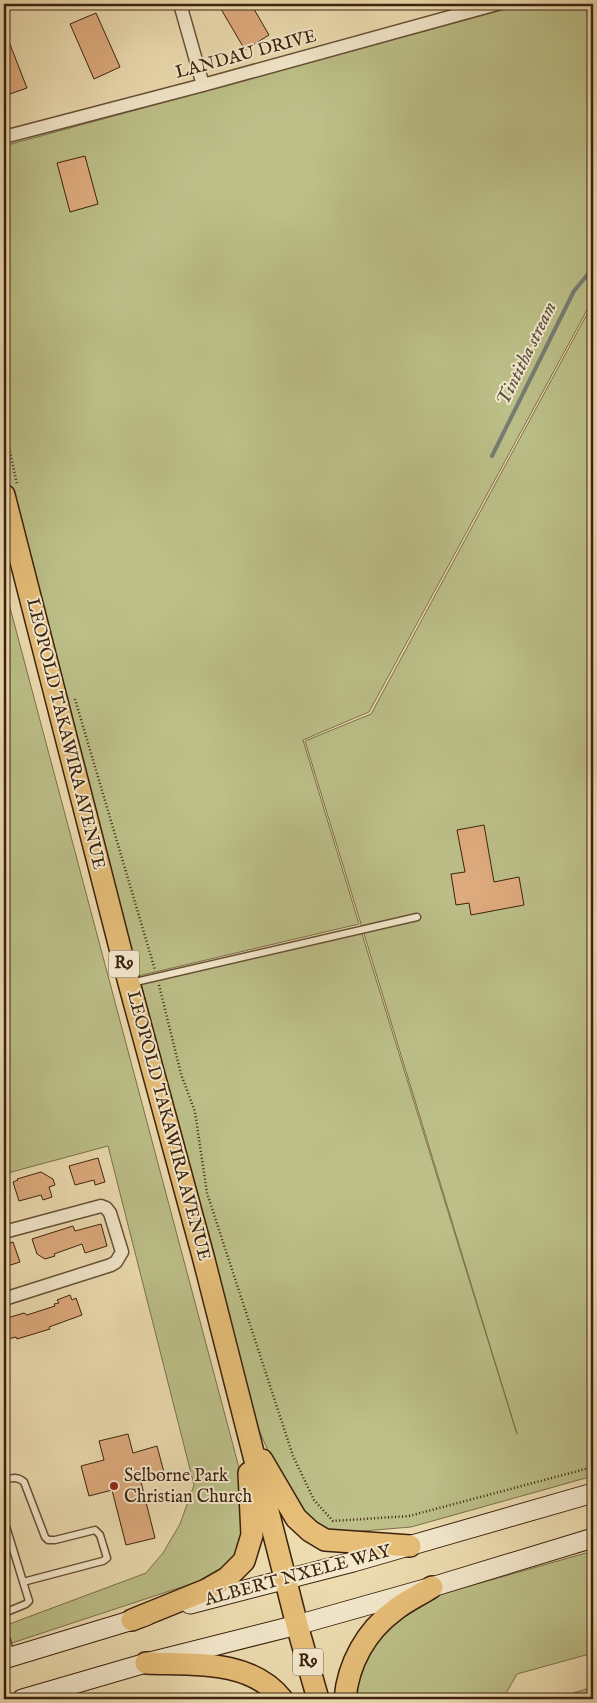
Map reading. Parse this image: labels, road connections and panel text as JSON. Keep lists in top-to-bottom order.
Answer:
{
  "streets": {
    "highway": ["LEOPOLD TAKAWIRA AVENUE", "R9"],
    "main road": ["ALBERT NXELE WAY"],
    "street": ["LANDAU DRIVE"]
  },
  "crossings": [
    ["LEOPOLD TAKAWIRA AVENUE", "ALBERT NXELE WAY"]
  ],
  "water": ["Tintitha stream"],
  "places": ["Selborne Park Christian Church"]
}
